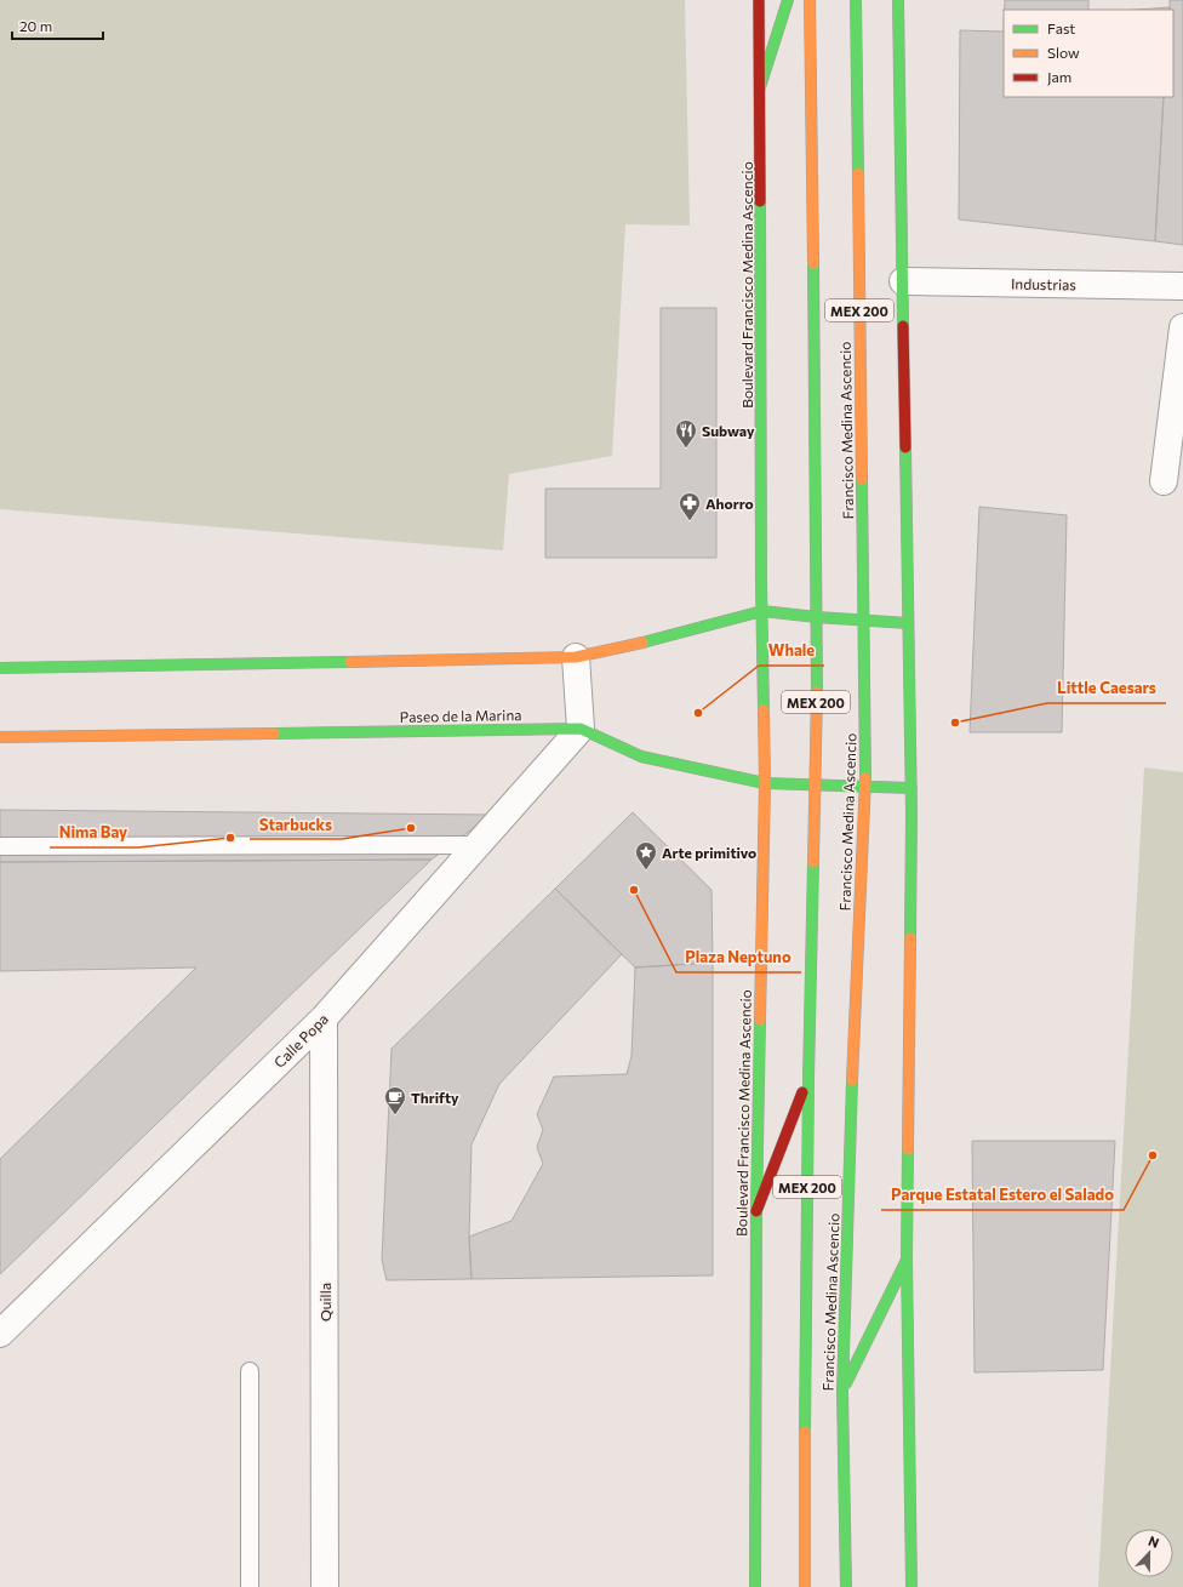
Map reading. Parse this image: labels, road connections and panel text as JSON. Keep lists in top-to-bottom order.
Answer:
{
  "streets": {
    "main road": [
      "Boulevard Francisco Medina Ascencio",
      "MEX 200",
      "Francisco Medina Ascencio",
      "Paseo de la Marina"
    ],
    "street": ["Industrias", "Calle Popa", "Quilla"]
  },
  "crossings": [
    ["Boulevard Francisco Medina Ascencio", "Paseo de la Marina"],
    ["Francisco Medina Ascencio", "Paseo de la Marina"],
    ["Paseo de la Marina", "Calle Popa"],
    ["Calle Popa", "Quilla"]
  ],
  "places": {
    "restaurant": ["Subway"],
    "pharmacy": ["Ahorro"],
    "other": [
      "Whale",
      "Little Caesars",
      "Starbucks",
      "Nima Bay",
      "Plaza Neptuno",
      "Parque Estatal Estero el Salado"
    ],
    "place": ["Arte primitivo"],
    "cafe": ["Thrifty"]
  },
  "legend": ["Fast", "Slow", "Jam"],
  "scale_bar": "20 m",
  "north": "top"
}
